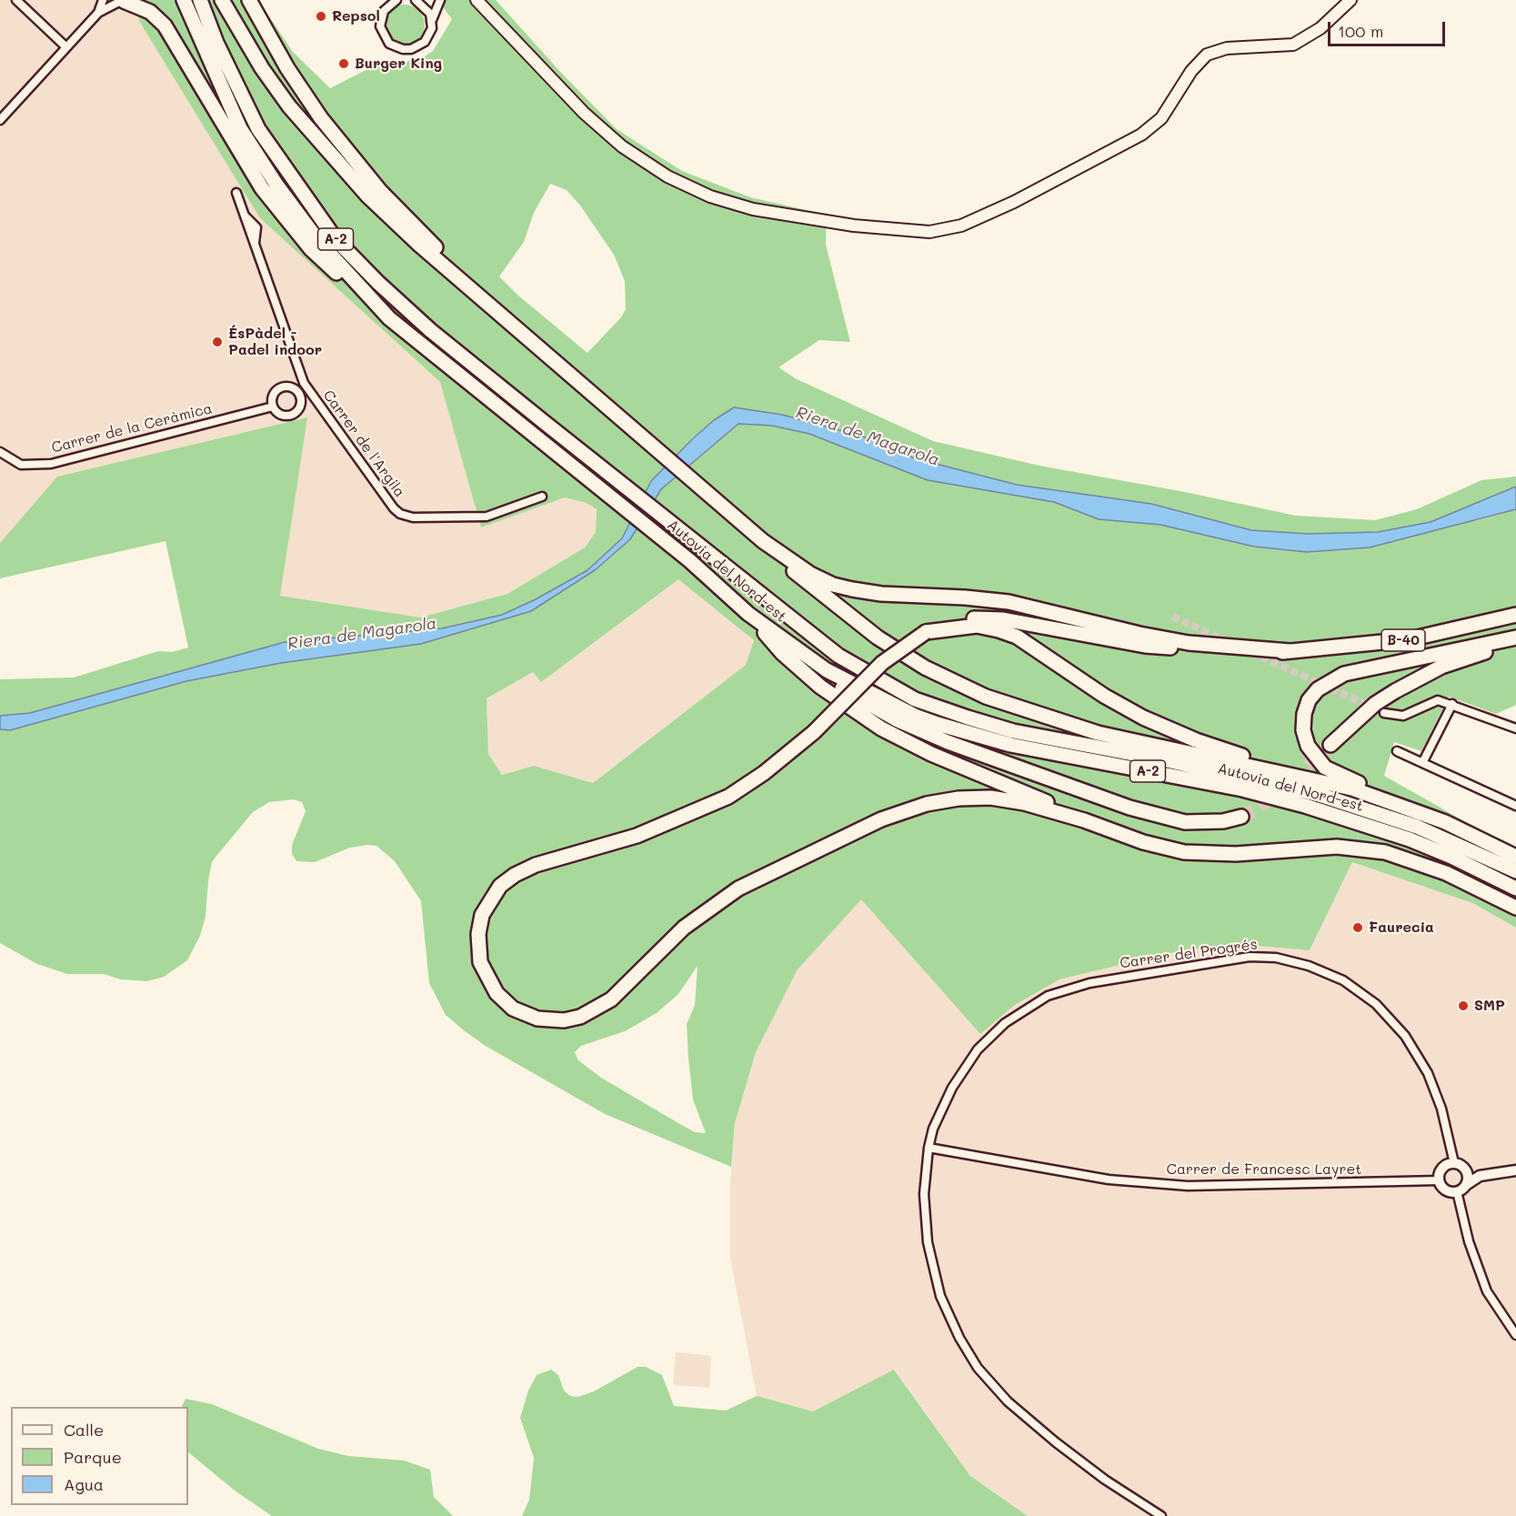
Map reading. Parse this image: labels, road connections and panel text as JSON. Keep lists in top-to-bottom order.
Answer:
{
  "streets": {
    "highway": ["A-2", "Autovia del Nord-est", "B-40"],
    "street": [
      "Carrer de la Ceràmica",
      "Carrer de l'Argila",
      "Carrer del Progrés",
      "Carrer de Francesc Layret"
    ]
  },
  "crossings": [
    ["Carrer del Progrés", "Carrer de Francesc Layret"]
  ],
  "water": ["Riera de Magarola"],
  "places": [
    "Repsol",
    "Burger King",
    "ÉsPàdel - Padel indoor",
    "Faurecia",
    "SMP"
  ],
  "legend": ["Calle", "Parque", "Agua"],
  "scale_bar": "100 m"
}
